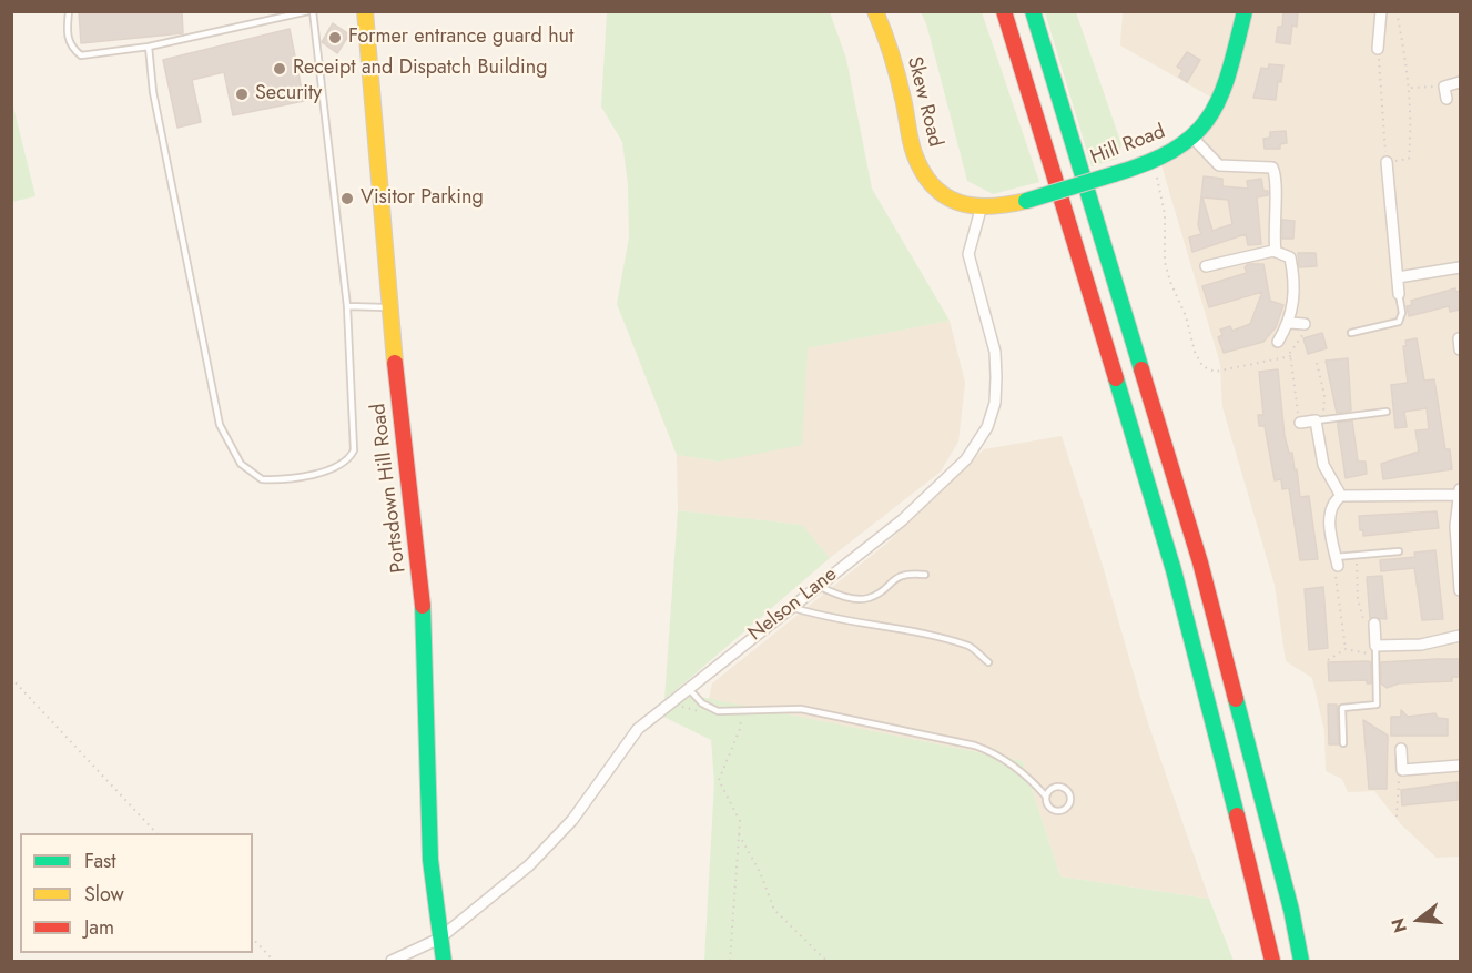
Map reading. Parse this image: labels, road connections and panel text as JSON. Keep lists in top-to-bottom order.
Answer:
{
  "streets": {
    "main road": ["Skew Road", "Hill Road", "Portsdown Hill Road"],
    "street": ["Nelson Lane"]
  },
  "crossings": [
    ["Skew Road", "Hill Road"],
    ["Skew Road", "Nelson Lane"],
    ["Hill Road", "Nelson Lane"],
    ["Portsdown Hill Road", "Nelson Lane"]
  ],
  "places": [
    "Former entrance guard hut",
    "Receipt and Dispatch Building",
    "Security",
    "Visitor Parking"
  ],
  "legend": ["Fast", "Slow", "Jam"],
  "north": "left"
}
